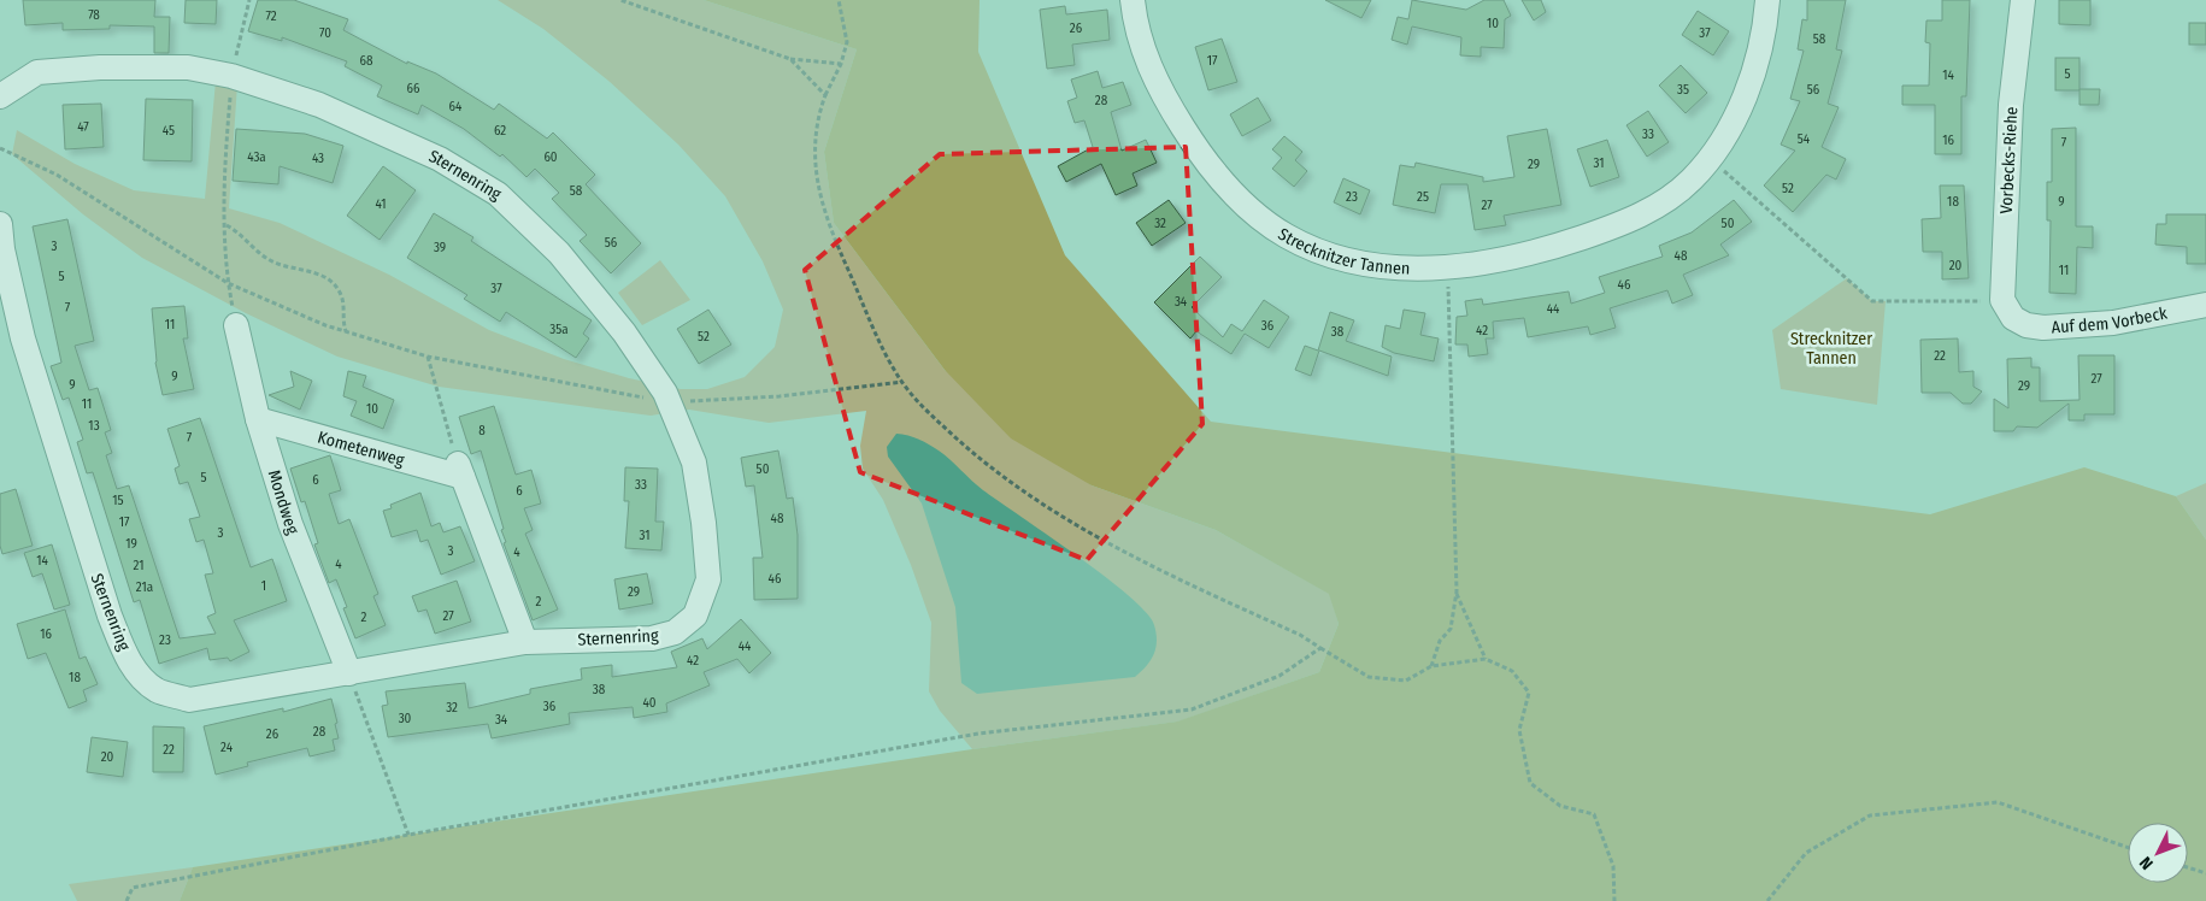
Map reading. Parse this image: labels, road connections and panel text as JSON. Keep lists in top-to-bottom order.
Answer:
{
  "streets": {
    "street": [
      "Vorbecks-Riehe",
      "Sternenring",
      "Strecknitzer Tannen",
      "Auf dem Vorbeck",
      "Kometenweg",
      "Mondweg"
    ]
  },
  "crossings": [
    ["Vorbecks-Riehe", "Auf dem Vorbeck"],
    ["Sternenring", "Mondweg"],
    ["Kometenweg", "Mondweg"]
  ],
  "parks": ["Strecknitzer Tannen"],
  "house_numbers": [
    "78",
    "72",
    "10",
    "26",
    "70",
    "37",
    "58",
    "68",
    "17",
    "5",
    "14",
    "66",
    "35",
    "56",
    "28",
    "64",
    "47",
    "45",
    "62",
    "33",
    "54",
    "16",
    "7",
    "43a",
    "60",
    "43",
    "31",
    "29",
    "52",
    "58",
    "23",
    "25",
    "18",
    "9",
    "41",
    "27",
    "32",
    "50",
    "56",
    "3",
    "39",
    "48",
    "20",
    "11",
    "5",
    "46",
    "37",
    "34",
    "7",
    "44",
    "11",
    "36",
    "35a",
    "42",
    "38",
    "52",
    "22",
    "9",
    "27",
    "9",
    "29",
    "11",
    "10",
    "13",
    "8",
    "7",
    "50",
    "5",
    "6",
    "33",
    "6",
    "15",
    "48",
    "17",
    "3",
    "31",
    "19",
    "3",
    "4",
    "14",
    "4",
    "21",
    "46",
    "1",
    "21a",
    "29",
    "2",
    "27",
    "2",
    "16",
    "23",
    "44",
    "42",
    "18",
    "38",
    "40",
    "36",
    "32",
    "30",
    "34",
    "28",
    "26",
    "24",
    "22",
    "20"
  ],
  "north": "bottom left"
}
